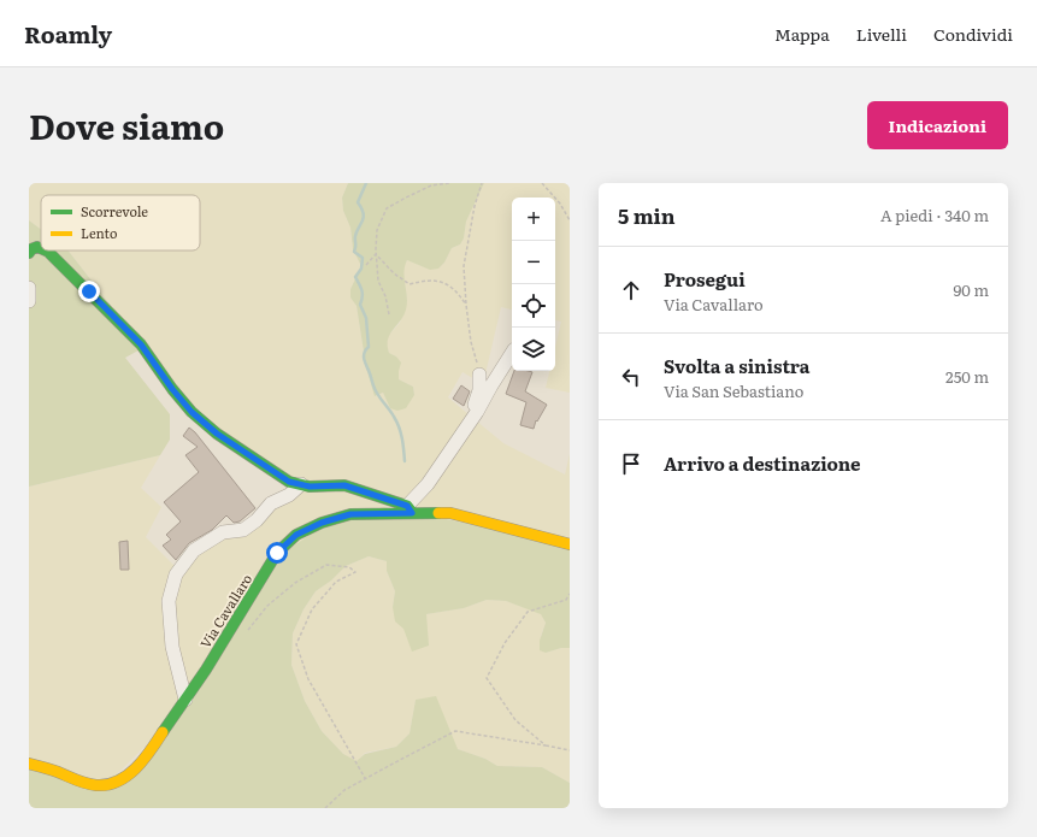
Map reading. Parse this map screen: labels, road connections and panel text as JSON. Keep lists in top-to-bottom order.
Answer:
{
  "streets": {
    "street": ["Via Cavallaro"]
  },
  "legend": ["Scorrevole", "Lento"],
  "page": {
    "header": "Roamly",
    "nav": ["Mappa", "Livelli", "Condividi"],
    "title": "Dove siamo",
    "buttons": "Indicazioni",
    "heading": ["5 min", "A piedi · 340 m"],
    "map_buttons": ["+", "−"],
    "list": [
      ["Prosegui", "Via Cavallaro", "90 m"],
      ["Svolta a sinistra", "Via San Sebastiano", "250 m"],
      "Arrivo a destinazione"
    ]
  }
}
